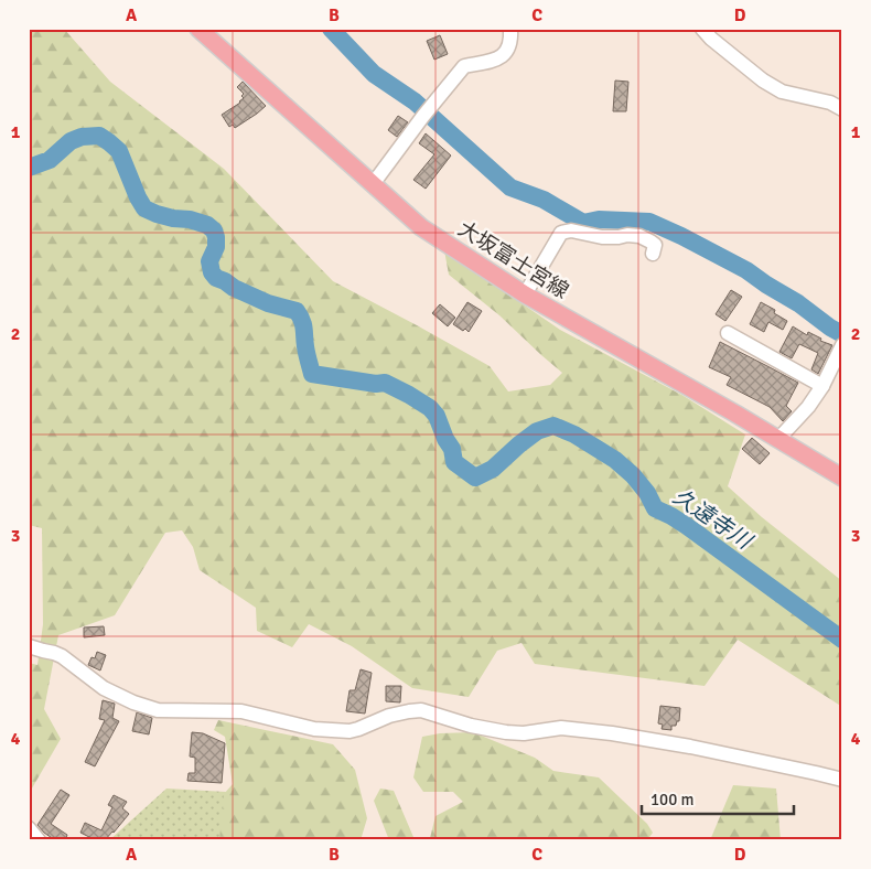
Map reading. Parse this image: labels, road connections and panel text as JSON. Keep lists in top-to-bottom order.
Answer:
{
  "streets": {
    "main road": ["大坂富士宮線"]
  },
  "water": ["久遠寺川"],
  "scale_bar": "100 m",
  "grid": {
    "columns": [
      "A",
      "B",
      "C",
      "D"
    ],
    "rows": [
      "1",
      "2",
      "3",
      "4"
    ]
  }
}
